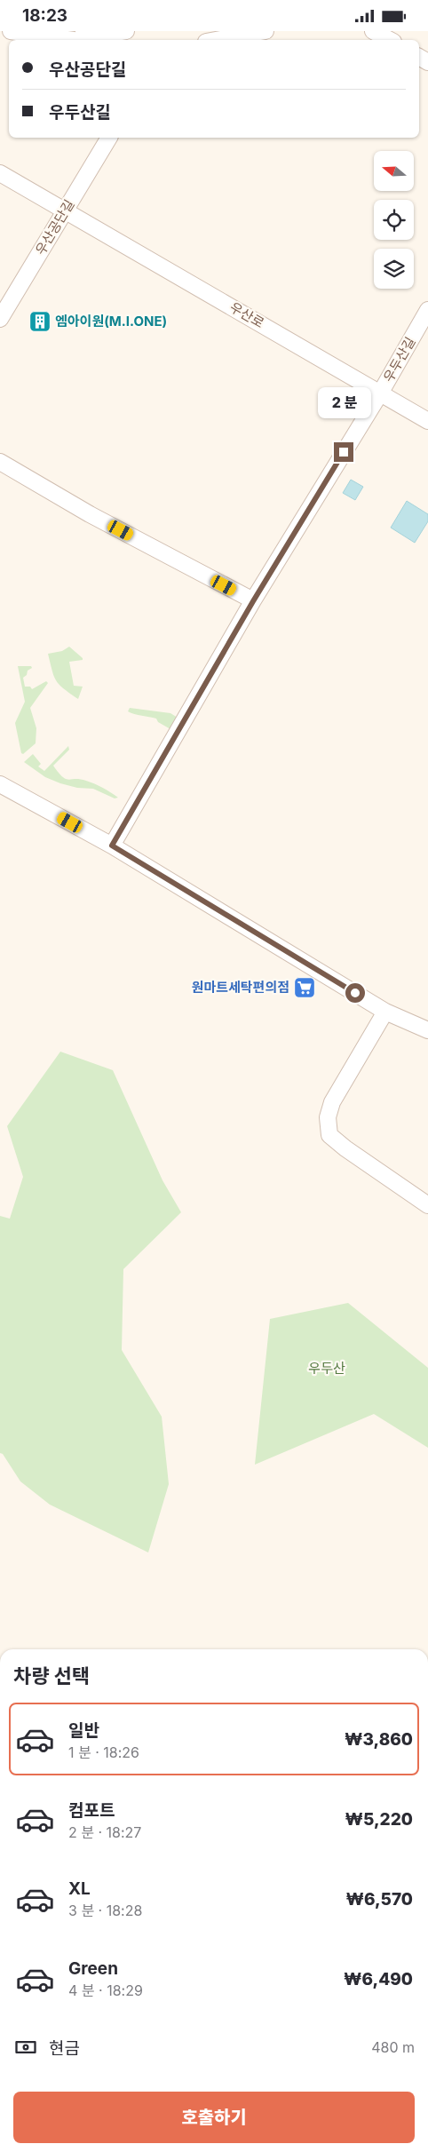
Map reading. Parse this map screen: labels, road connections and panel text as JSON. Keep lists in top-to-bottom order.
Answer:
{
  "streets": {
    "street": ["우산공단길", "우산로", "우두산길"]
  },
  "crossings": [
    ["우산공단길", "우산로"],
    ["우산로", "우두산길"]
  ],
  "parks": ["우두산"],
  "places": {
    "building": ["엠아이원(M.I.ONE)"],
    "supermarket": ["원마트세탁편의점"]
  },
  "north": "left",
  "page": {
    "status": "18:23",
    "banner": ["우산공단길", "우두산길"],
    "bubble": "2 분",
    "heading": "차량 선택",
    "list": [
      {
        "name": "일반",
        "note": "1 분 · 18:26",
        "value": "₩3,860"
      },
      {
        "name": "컴포트",
        "note": "2 분 · 18:27",
        "value": "₩5,220"
      },
      {
        "name": "XL",
        "note": "3 분 · 18:28",
        "value": "₩6,570"
      },
      {
        "name": "Green",
        "note": "4 분 · 18:29",
        "value": "₩6,490"
      }
    ],
    "pay": ["현금", "480 m"],
    "buttons": "호출하기"
  }
}
